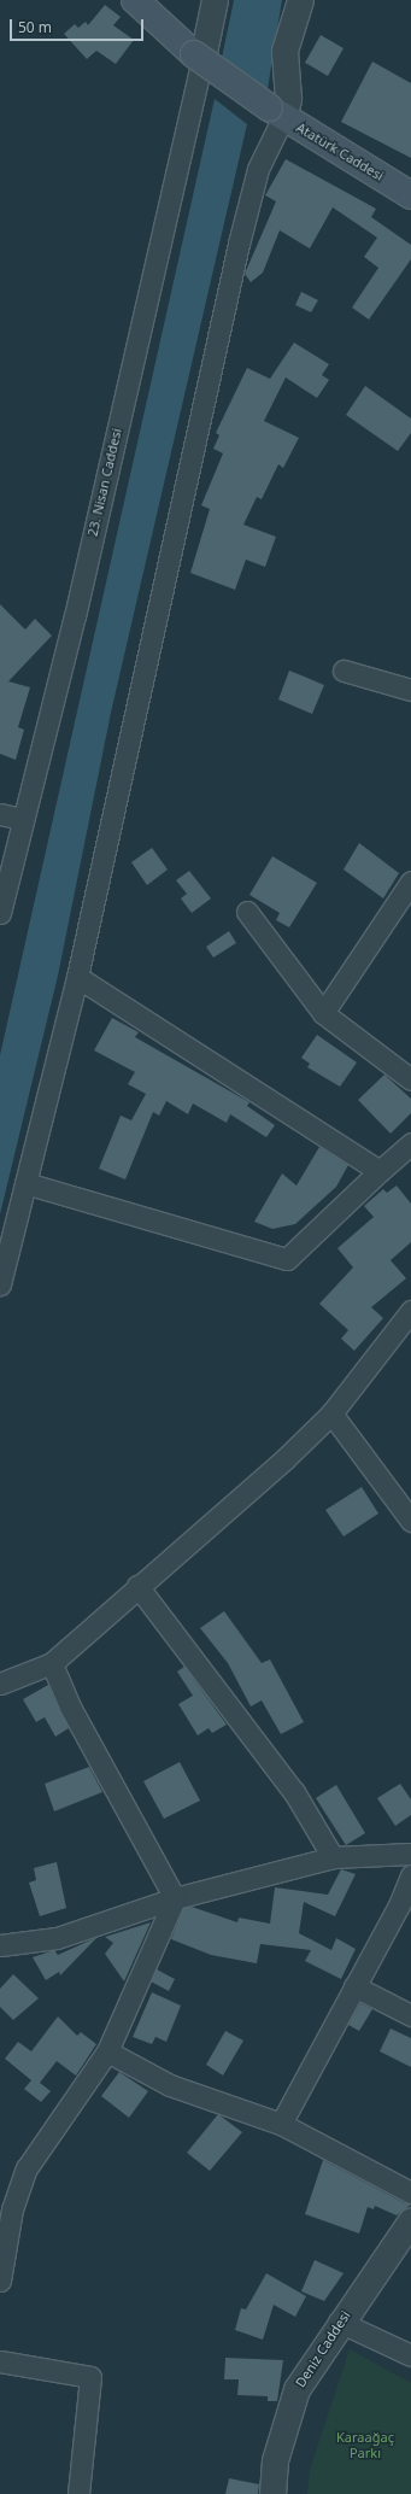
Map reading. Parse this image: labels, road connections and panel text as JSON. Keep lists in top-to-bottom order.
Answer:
{
  "streets": {
    "main road": ["Atatürk Caddesi"],
    "street": ["23. Nisan Caddesi", "Deniz Caddesi"]
  },
  "crossings": [
    ["Atatürk Caddesi", "23. Nisan Caddesi"]
  ],
  "parks": ["Karaağaç Parkı"],
  "scale_bar": "50 m"
}
